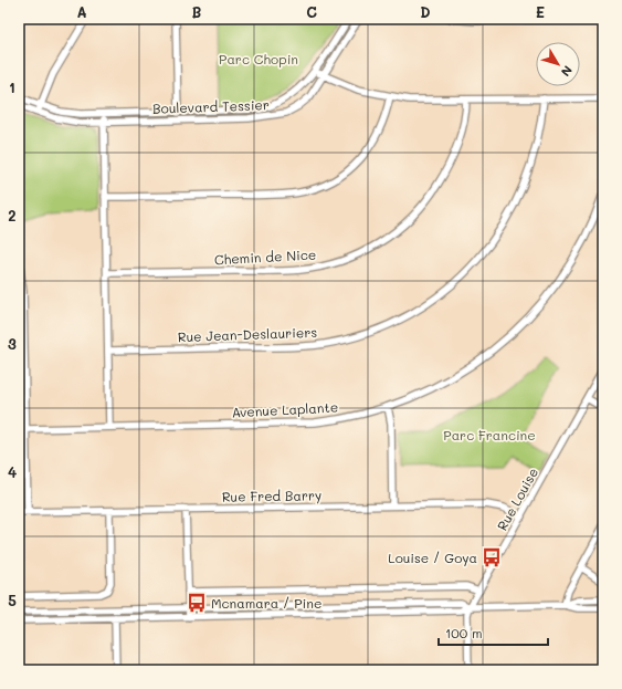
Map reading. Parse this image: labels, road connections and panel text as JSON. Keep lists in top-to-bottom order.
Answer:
{
  "streets": {
    "street": [
      "Boulevard Tessier",
      "Chemin de Nice",
      "Rue Jean-Deslauriers",
      "Avenue Laplante",
      "Rue Fred Barry",
      "Rue Louise"
    ]
  },
  "crossings": [
    ["Rue Fred Barry", "Rue Louise"]
  ],
  "parks": ["Parc Chopin", "Parc Francine"],
  "places": {
    "bus stop": ["Louise / Goya", "Mcnamara / Pine"]
  },
  "scale_bar": "100 m",
  "north": "bottom right",
  "grid": {
    "columns": [
      "A",
      "B",
      "C",
      "D",
      "E"
    ],
    "rows": [
      "1",
      "2",
      "3",
      "4",
      "5"
    ]
  }
}
